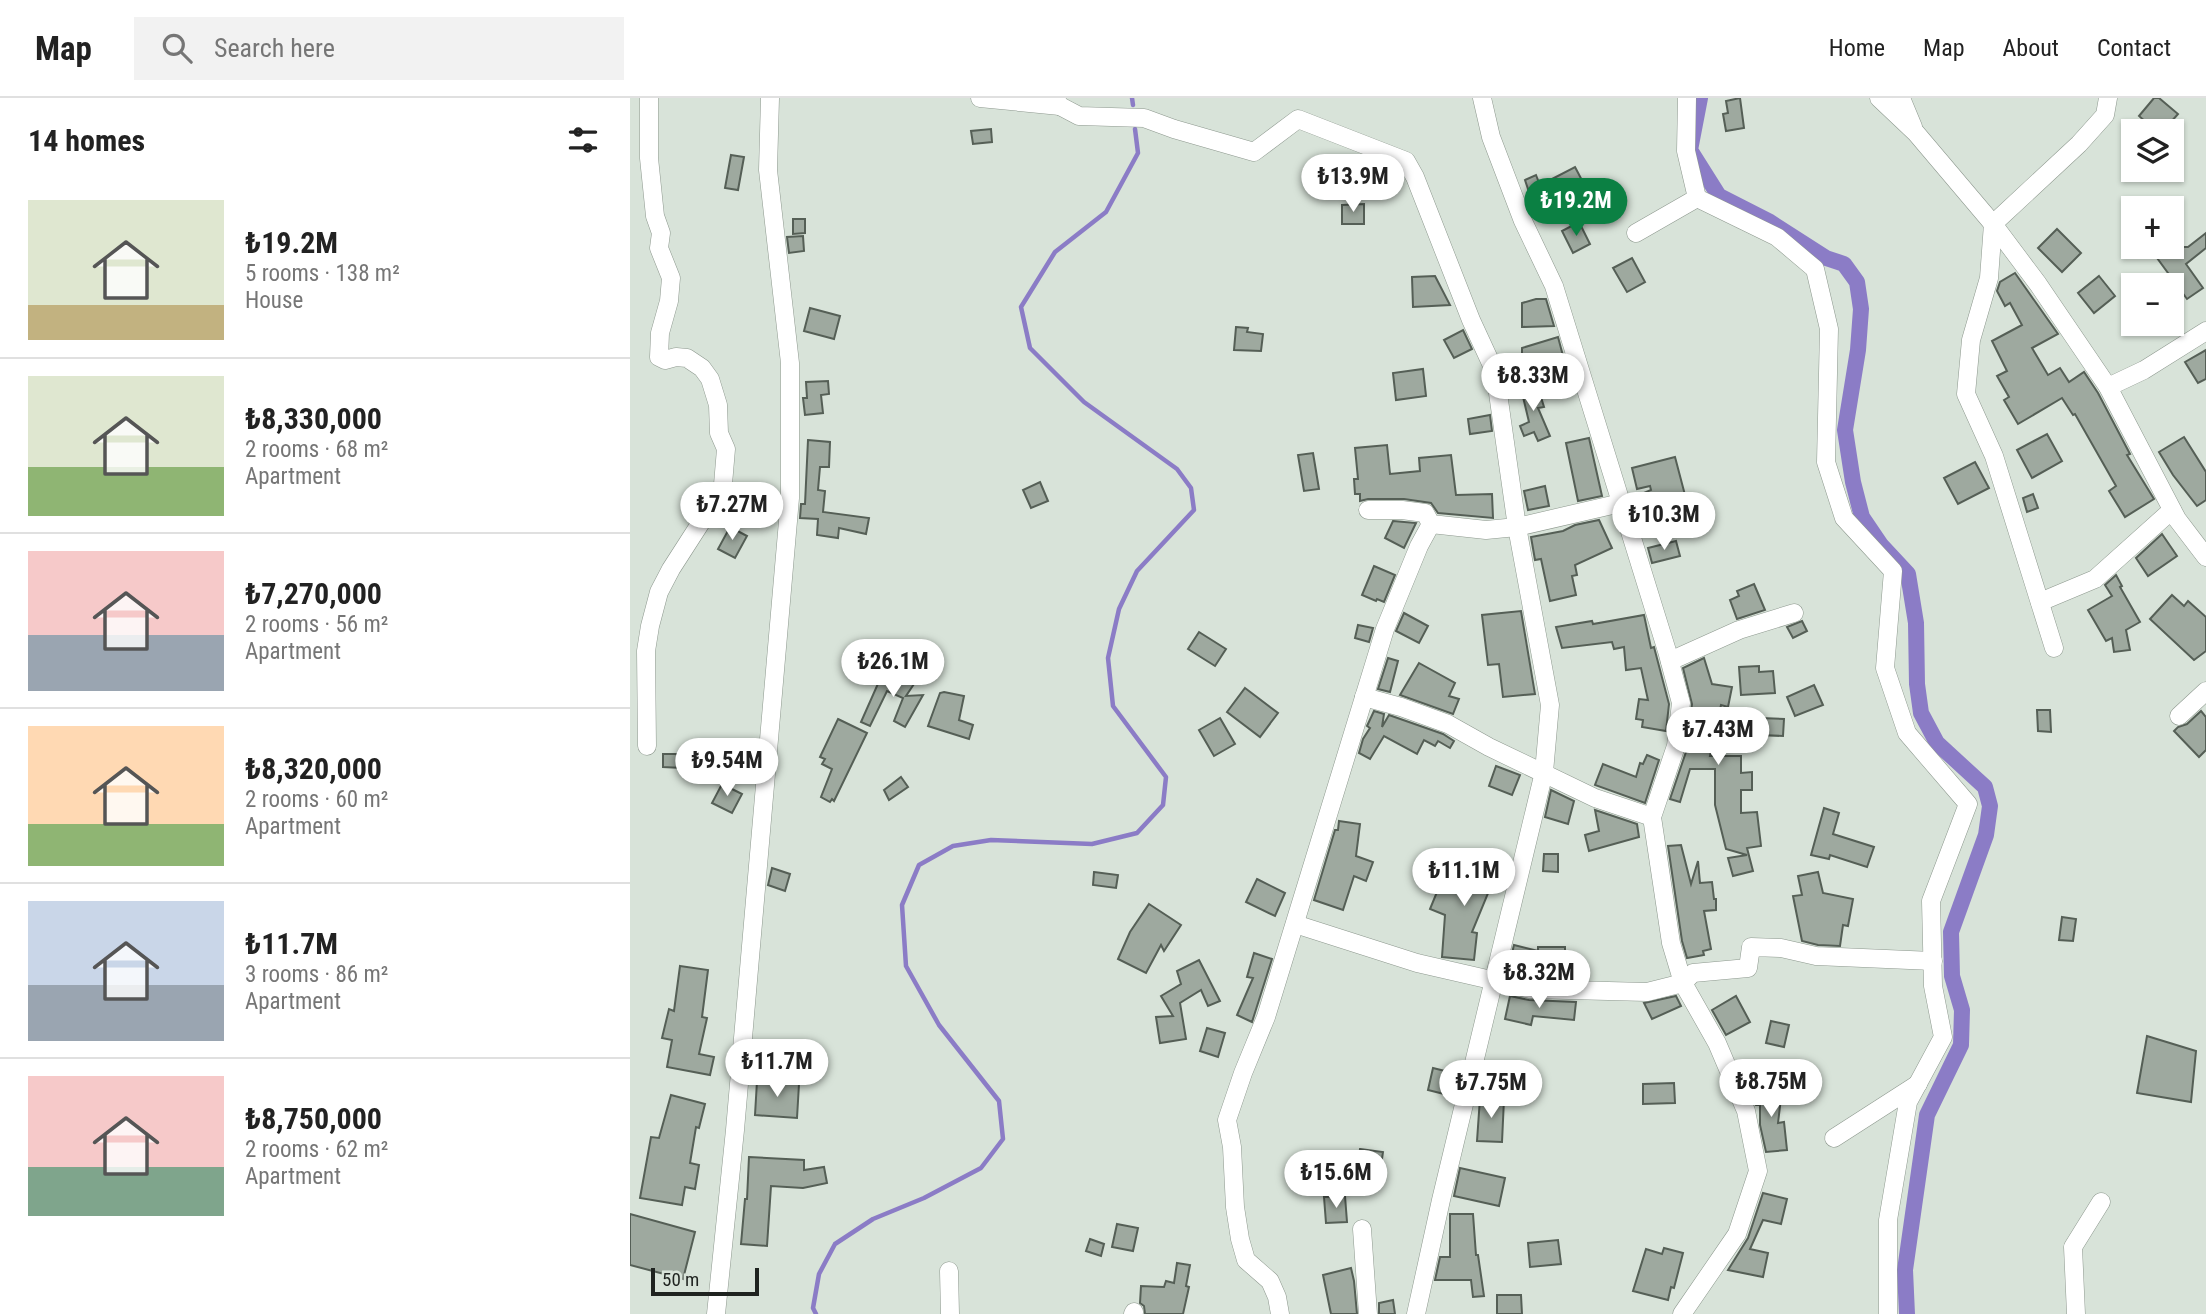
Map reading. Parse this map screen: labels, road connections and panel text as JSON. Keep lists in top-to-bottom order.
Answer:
{
  "scale_bar": "50 m",
  "page": {
    "header": "Map",
    "search": "Search here",
    "nav": [
      "Home",
      "Map",
      "About",
      "Contact"
    ],
    "heading": "14 homes",
    "map_buttons": ["+", "−"],
    "price": [
      "₺13.9M",
      "₺19.2M",
      "₺8.33M",
      "₺7.27M",
      "₺10.3M",
      "₺26.1M",
      "₺7.43M",
      "₺9.54M",
      "₺11.1M",
      "₺8.32M",
      "₺11.7M",
      "₺8.75M",
      "₺7.75M",
      "₺15.6M"
    ],
    "list": [
      {
        "name": "₺19.2M",
        "note": "5 rooms · 138 m² · House"
      },
      {
        "name": "₺8,330,000",
        "note": "2 rooms · 68 m² · Apartment"
      },
      {
        "name": "₺7,270,000",
        "note": "2 rooms · 56 m² · Apartment"
      },
      {
        "name": "₺8,320,000",
        "note": "2 rooms · 60 m² · Apartment"
      },
      {
        "name": "₺11.7M",
        "note": "3 rooms · 86 m² · Apartment"
      },
      {
        "name": "₺8,750,000",
        "note": "2 rooms · 62 m² · Apartment"
      }
    ],
    "scale": "50 m"
  }
}
